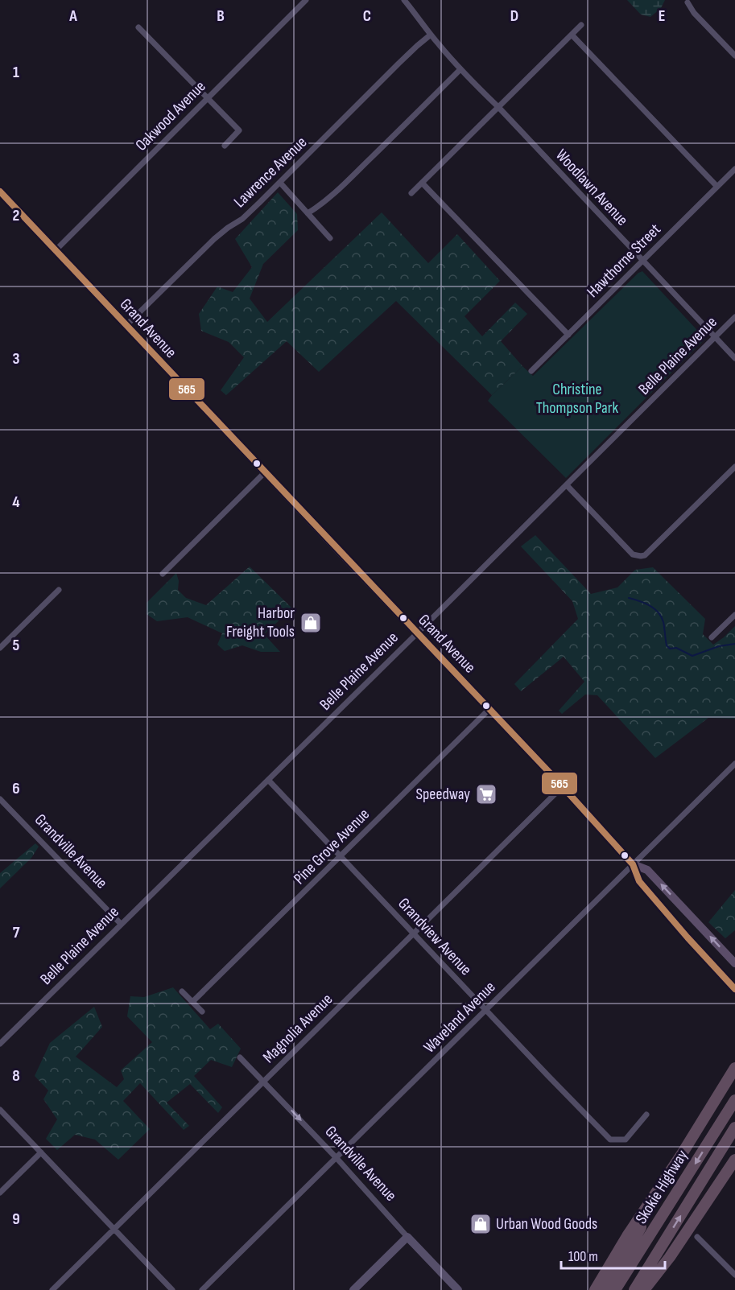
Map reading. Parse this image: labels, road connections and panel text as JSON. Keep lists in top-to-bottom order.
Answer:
{
  "streets": {
    "highway": ["Skokie Highway"],
    "main road": ["Grand Avenue"],
    "street": [
      "Oakwood Avenue",
      "Lawrence Avenue",
      "Woodlawn Avenue",
      "Hawthorne Street",
      "Belle Plaine Avenue",
      "Pine Grove Avenue",
      "Grandville Avenue",
      "Grandview Avenue",
      "Waveland Avenue",
      "Magnolia Avenue"
    ]
  },
  "crossings": [
    ["Oakwood Avenue", "Grand Avenue"],
    ["Lawrence Avenue", "Woodlawn Avenue"],
    ["Lawrence Avenue", "Grand Avenue"],
    ["Woodlawn Avenue", "Hawthorne Street"],
    ["Woodlawn Avenue", "Belle Plaine Avenue"],
    ["Grand Avenue", "Belle Plaine Avenue"],
    ["Grand Avenue", "Pine Grove Avenue"],
    ["Grand Avenue", "Waveland Avenue"],
    ["Grand Avenue", "Magnolia Avenue"],
    ["Belle Plaine Avenue", "Grandville Avenue"],
    ["Belle Plaine Avenue", "Grandview Avenue"],
    ["Pine Grove Avenue", "Grandview Avenue"],
    ["Grandville Avenue", "Waveland Avenue"],
    ["Grandville Avenue", "Magnolia Avenue"],
    ["Grandview Avenue", "Waveland Avenue"],
    ["Grandview Avenue", "Magnolia Avenue"]
  ],
  "parks": ["Christine Thompson Park"],
  "places": {
    "shop": ["Harbor Freight Tools", "Urban Wood Goods"],
    "supermarket": ["Speedway"]
  },
  "lines": ["transit line 565"],
  "scale_bar": "100 m",
  "grid": {
    "columns": [
      "A",
      "B",
      "C",
      "D",
      "E"
    ],
    "rows": [
      "1",
      "2",
      "3",
      "4",
      "5",
      "6",
      "7",
      "8",
      "9"
    ]
  }
}
